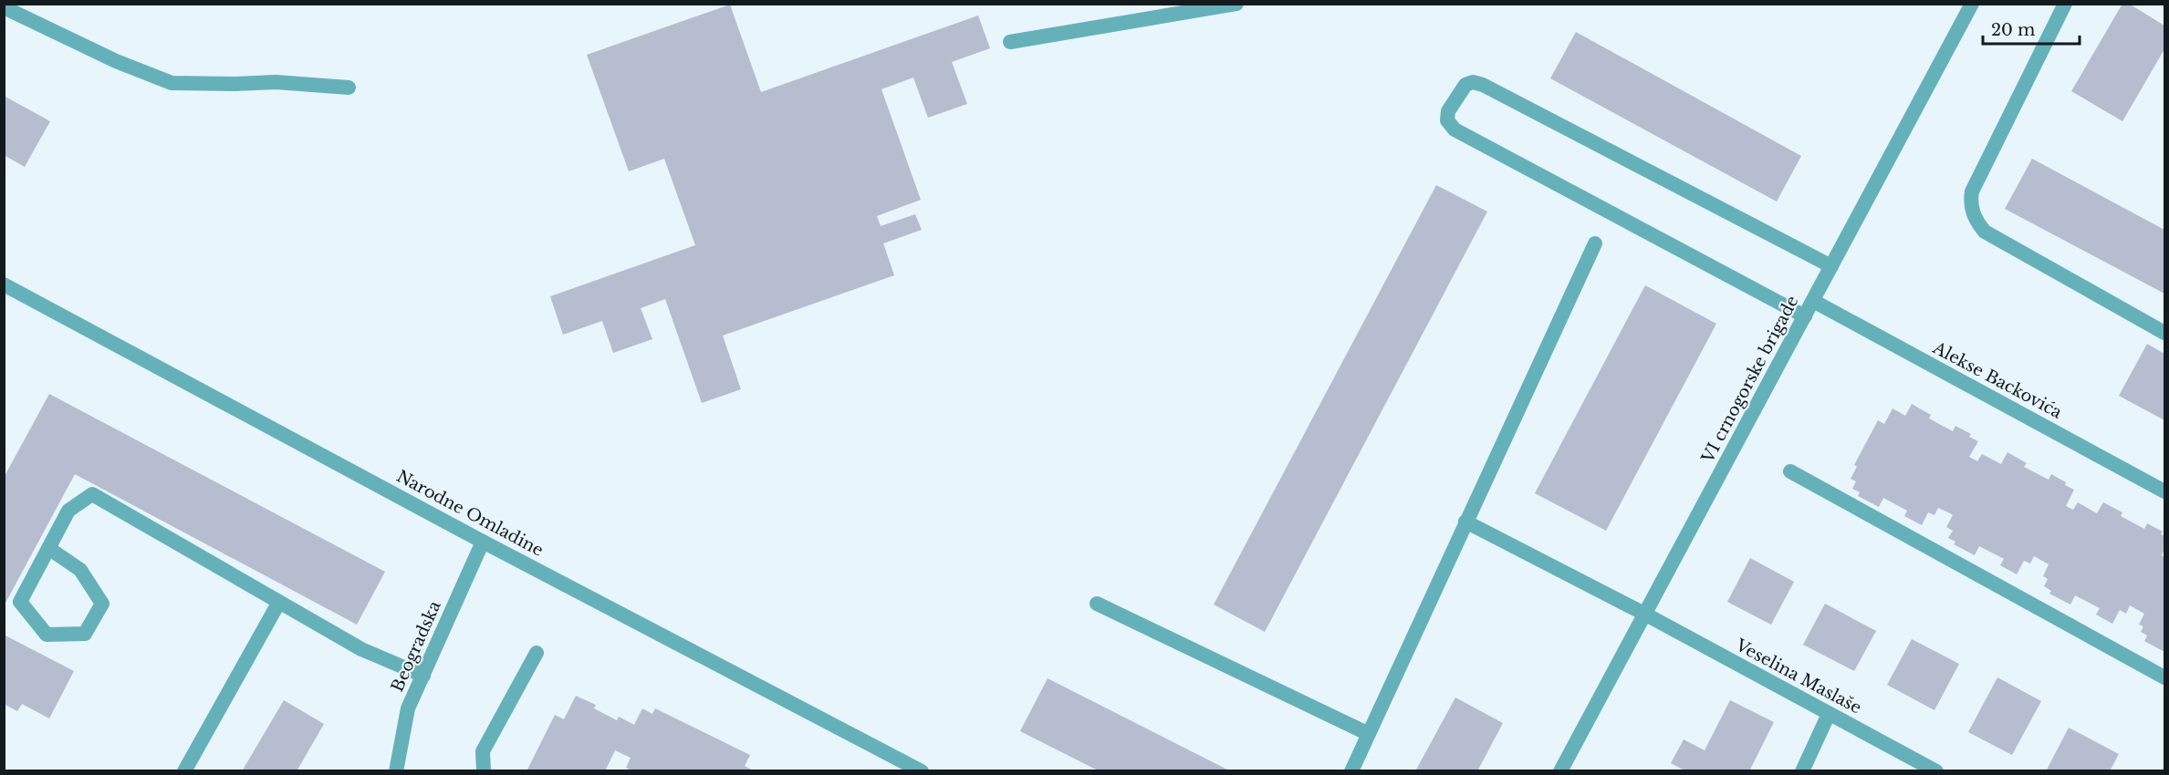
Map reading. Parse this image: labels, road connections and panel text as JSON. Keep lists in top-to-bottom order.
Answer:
{
  "streets": {
    "street": [
      "VI crnogorske brigade",
      "Alekse Backovića",
      "Narodne Omladine",
      "Beogradska",
      "Veselina Maslaše"
    ]
  },
  "crossings": [
    ["VI crnogorske brigade", "Alekse Backovića"],
    ["VI crnogorske brigade", "Veselina Maslaše"],
    ["Narodne Omladine", "Beogradska"]
  ],
  "scale_bar": "20 m"
}
